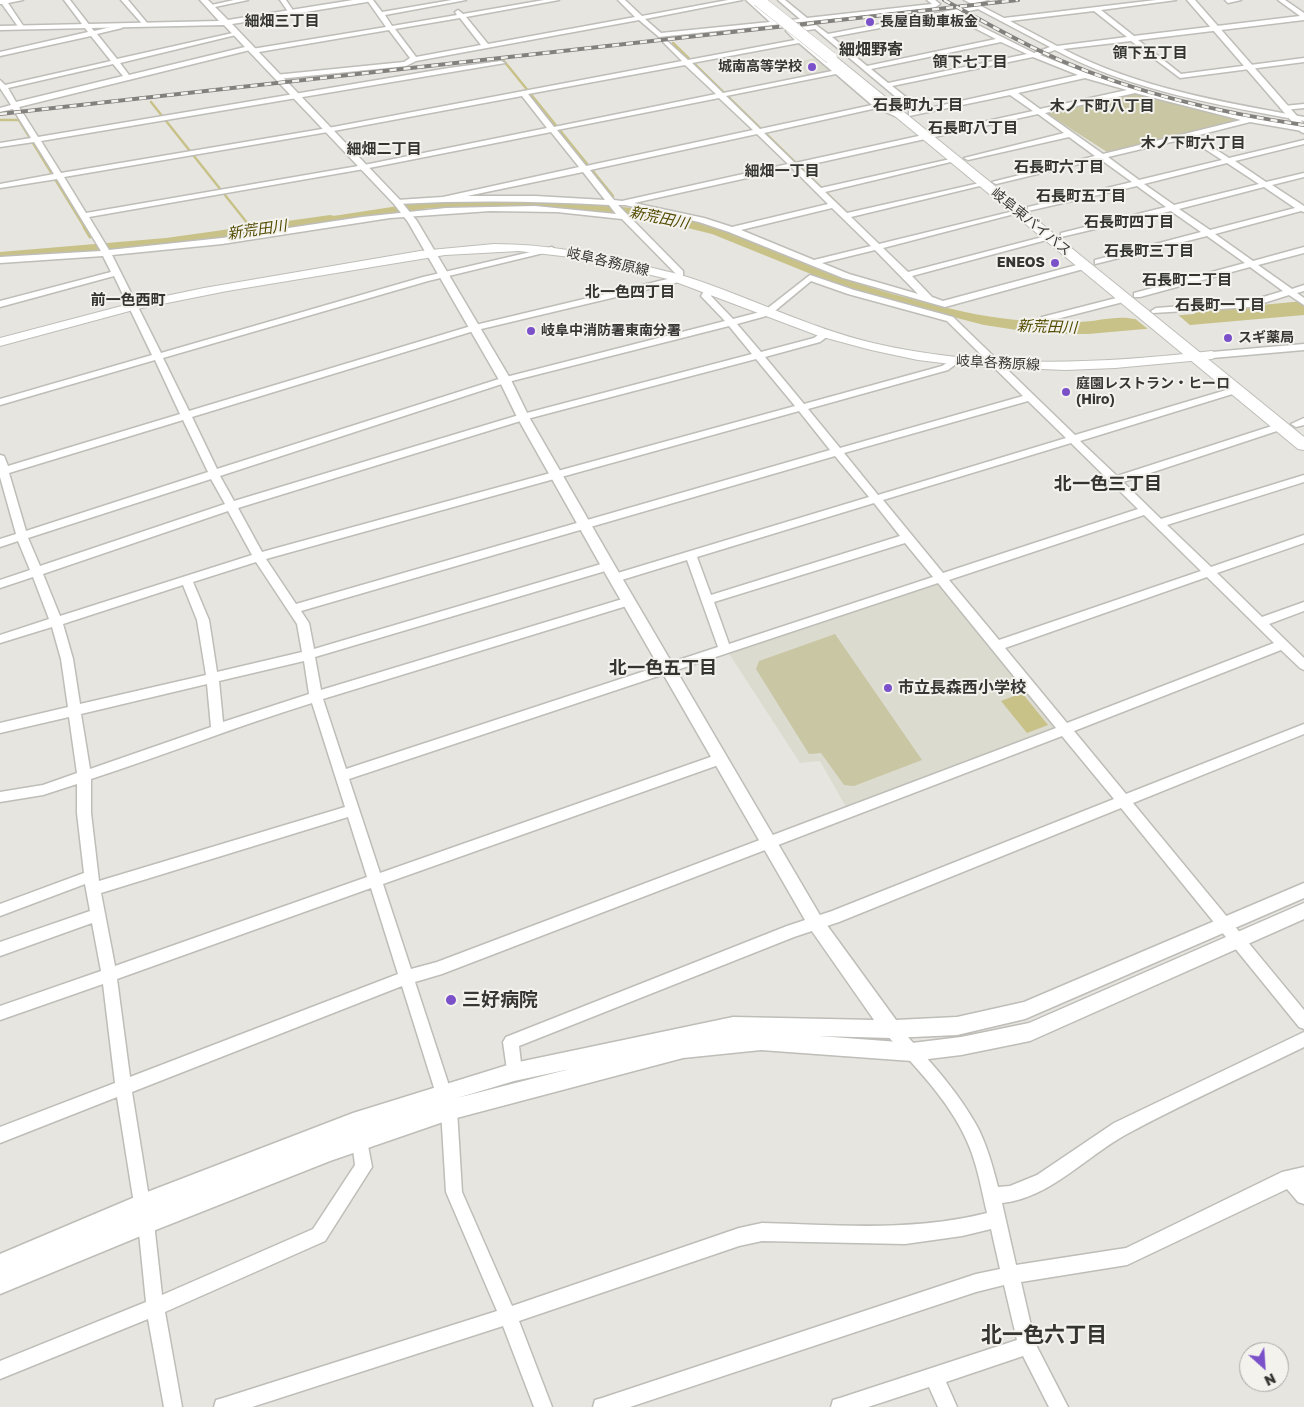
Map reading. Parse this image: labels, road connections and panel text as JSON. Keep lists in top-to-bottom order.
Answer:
{
  "streets": {
    "highway": ["岐阜東バイパス"],
    "main road": ["岐阜各務原線"]
  },
  "crossings": [
    ["岐阜東バイパス", "岐阜各務原線"]
  ],
  "districts": [
    "細畑三丁目",
    "細畑野寄",
    "領下五丁目",
    "領下七丁目",
    "石長町九丁目",
    "木ノ下町八丁目",
    "石長町八丁目",
    "木ノ下町六丁目",
    "細畑二丁目",
    "石長町六丁目",
    "細畑一丁目",
    "石長町五丁目",
    "石長町四丁目",
    "石長町三丁目",
    "石長町二丁目",
    "北一色四丁目",
    "前一色西町",
    "石長町一丁目",
    "北一色三丁目",
    "北一色五丁目",
    "北一色六丁目"
  ],
  "water": ["新荒田川"],
  "places": [
    "長屋自動車板金",
    "城南高等学校",
    "ENEOS",
    "岐阜中消防署東南分署",
    "スギ薬局",
    "庭園レストラン・ヒーロ (Hiro)",
    "市立長森西小学校",
    "三好病院"
  ],
  "north": "bottom right"
}
